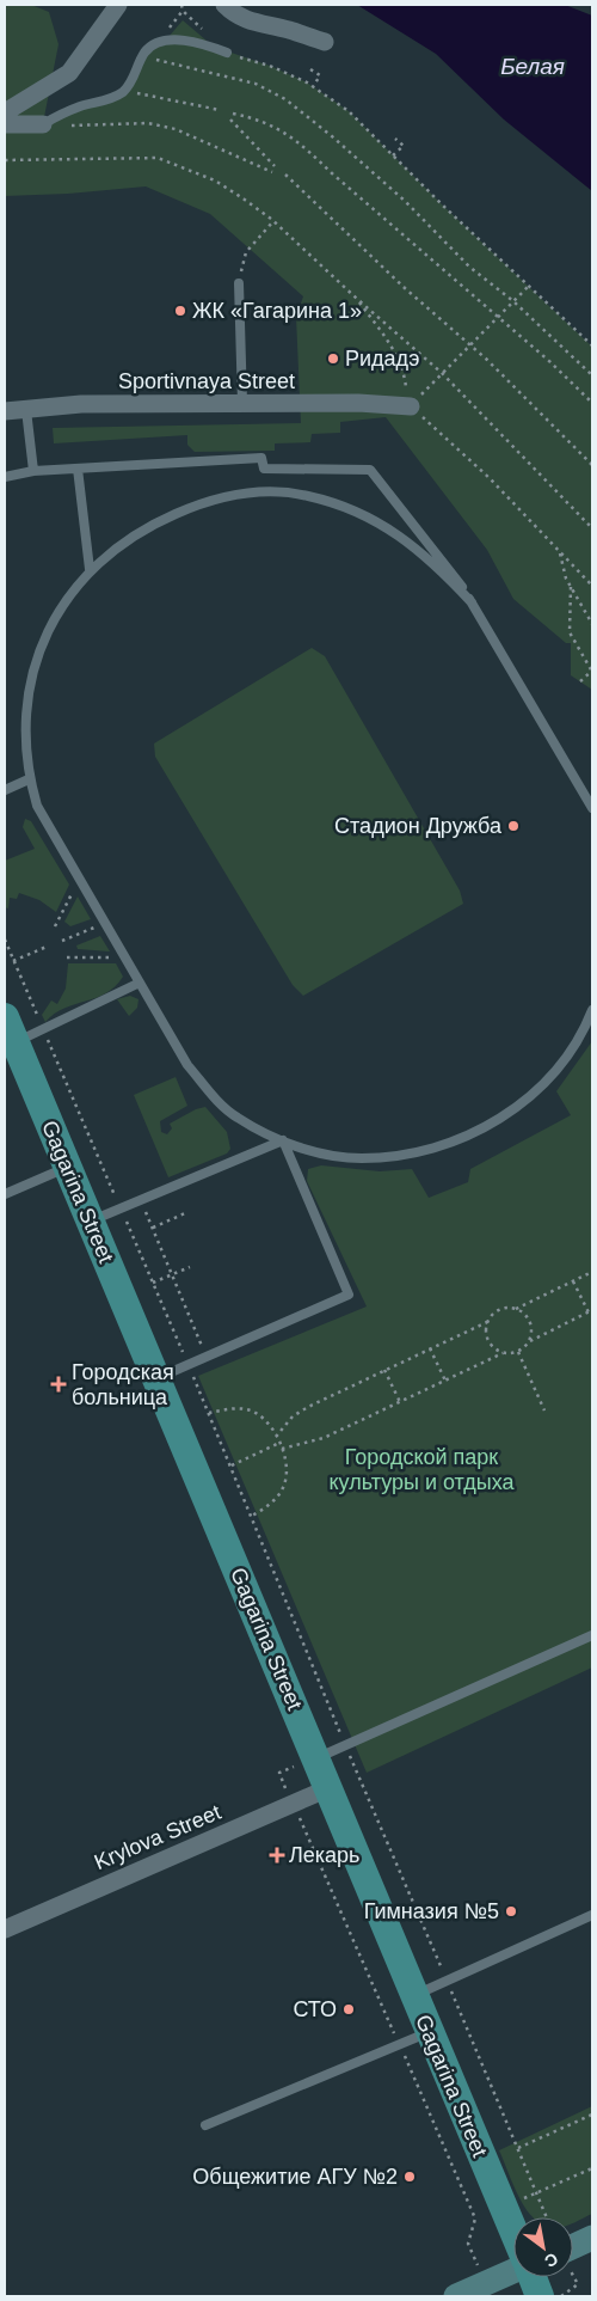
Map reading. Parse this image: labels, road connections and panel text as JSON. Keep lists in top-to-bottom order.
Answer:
{
  "streets": {
    "main road": ["Gagarina Street"],
    "street": ["Sportivnaya Street", "Krylova Street"]
  },
  "crossings": [
    ["Gagarina Street", "Krylova Street"]
  ],
  "water": ["Белая"],
  "parks": ["Городской парк культуры и отдыха"],
  "places": {
    "other": [
      "ЖК «Гагарина 1»",
      "Ридадэ",
      "Стадион Дружба",
      "Гимназия №5",
      "СТО",
      "Общежитие АГУ №2"
    ],
    "health": ["Городская больница", "Лекарь"]
  },
  "north": "bottom right"
}
